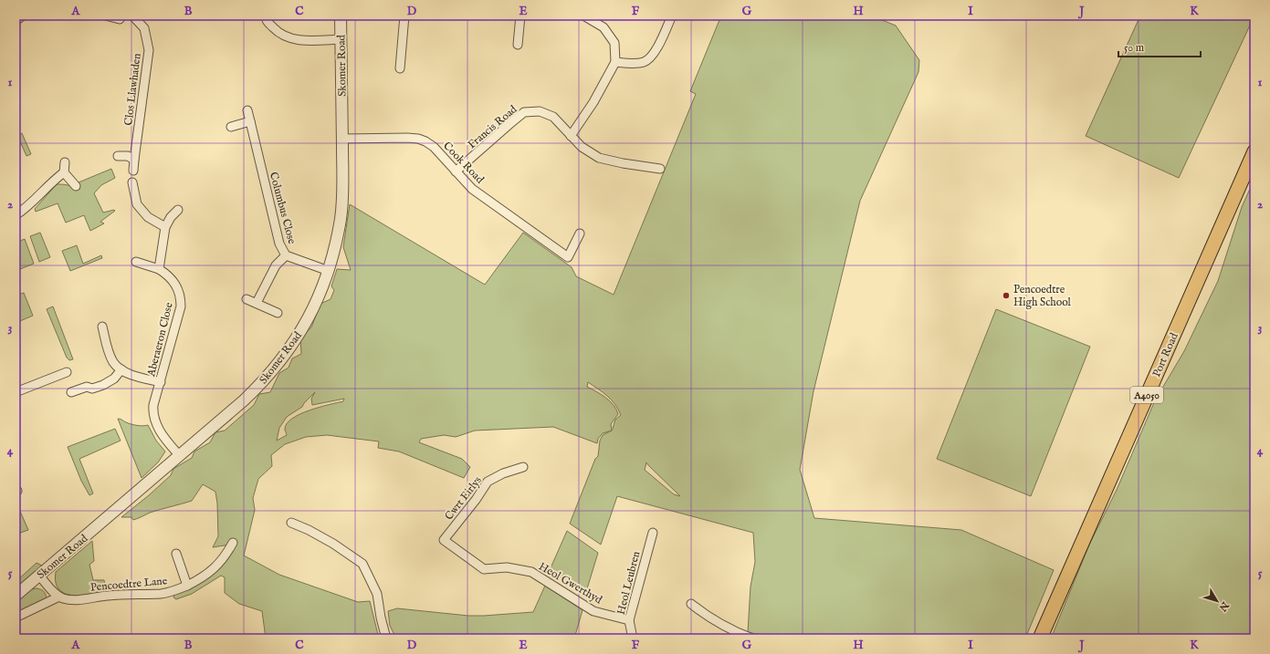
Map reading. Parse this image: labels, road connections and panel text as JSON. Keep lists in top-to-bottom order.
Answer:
{
  "streets": {
    "main road": ["Port Road", "A4050"],
    "street": [
      "Skomer Road",
      "Clos Llawhaden",
      "Francis Road",
      "Cook Road",
      "Columbus Close",
      "Aberaeron Close",
      "Cwrt Eirlys",
      "Heol Gwerthyd",
      "Heol Leubren",
      "Pencoedtre Lane"
    ]
  },
  "crossings": [
    ["Skomer Road", "Cook Road"],
    ["Skomer Road", "Columbus Close"],
    ["Skomer Road", "Aberaeron Close"],
    ["Francis Road", "Cook Road"],
    ["Cwrt Eirlys", "Heol Gwerthyd"],
    ["Heol Gwerthyd", "Heol Leubren"]
  ],
  "places": ["Pencoedtre High School"],
  "scale_bar": "50 m",
  "north": "bottom right",
  "grid": {
    "columns": [
      "A",
      "B",
      "C",
      "D",
      "E",
      "F",
      "G",
      "H",
      "I",
      "J",
      "K"
    ],
    "rows": [
      "1",
      "2",
      "3",
      "4",
      "5"
    ]
  }
}
